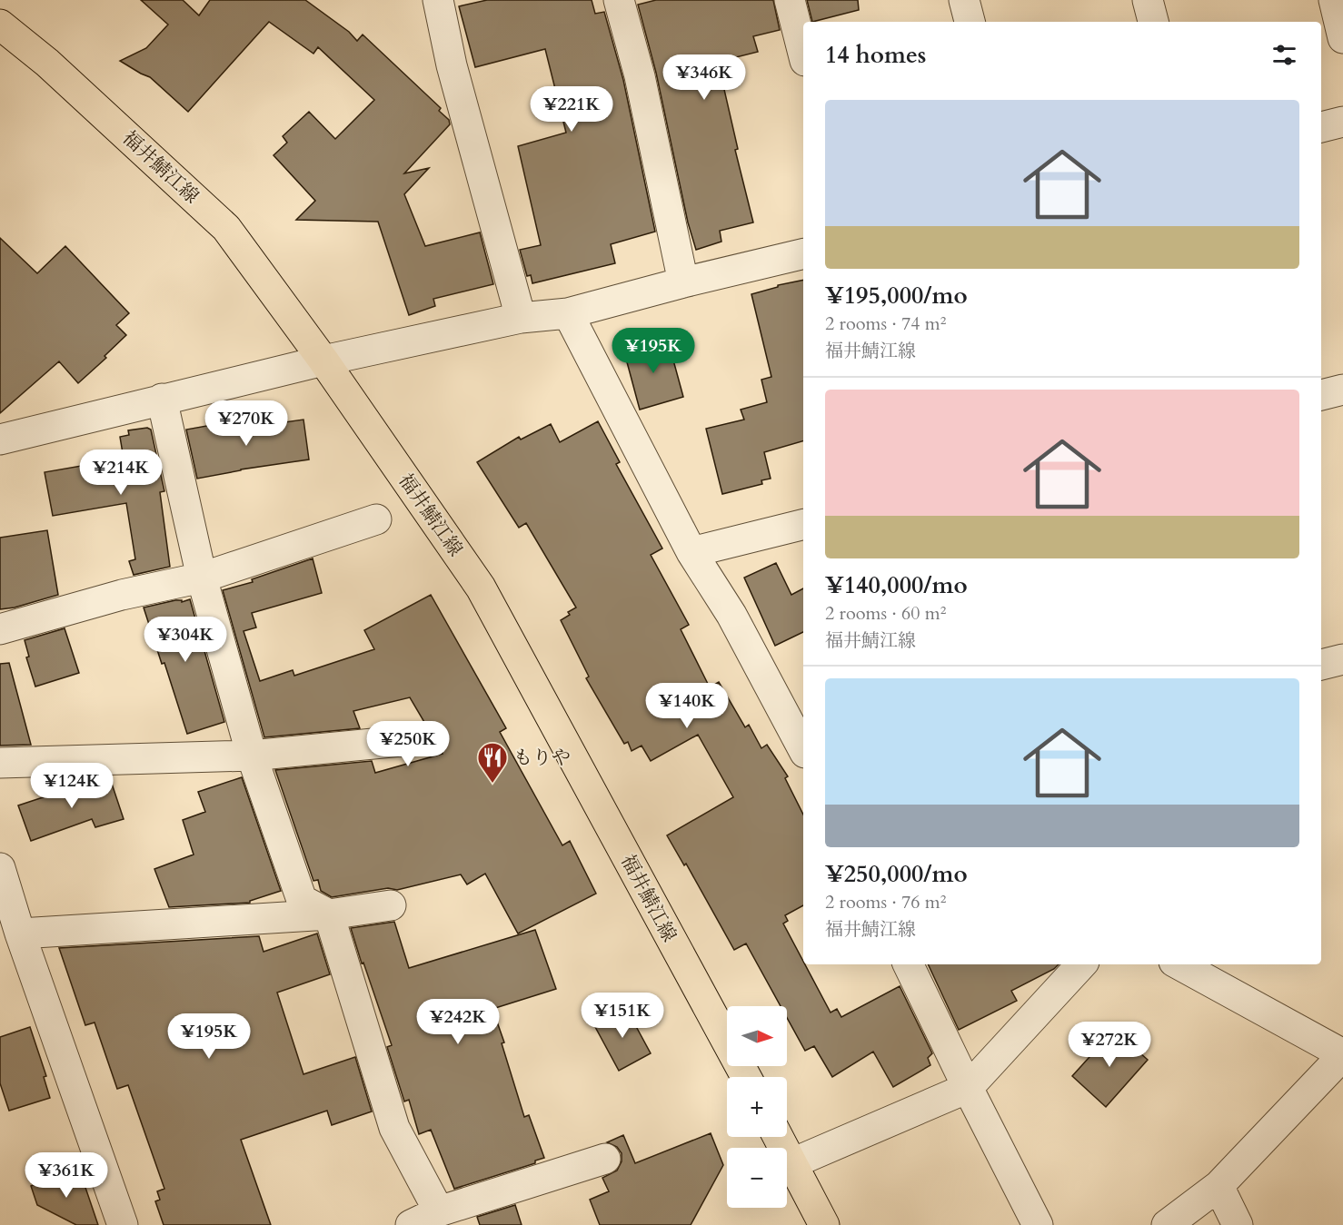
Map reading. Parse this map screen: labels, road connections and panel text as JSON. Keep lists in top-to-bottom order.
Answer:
{
  "streets": {
    "main road": ["福井鯖江線"]
  },
  "places": {
    "restaurant": ["もりや"]
  },
  "north": "right",
  "page": {
    "heading": "14 homes",
    "price": [
      "¥346K",
      "¥221K",
      "¥195K",
      "¥270K",
      "¥214K",
      "¥304K",
      "¥140K",
      "¥250K",
      "¥124K",
      "¥151K",
      "¥242K",
      "¥195K",
      "¥272K",
      "¥361K"
    ],
    "list": [
      {
        "name": "¥195,000/mo",
        "note": "2 rooms · 74 m² · 福井鯖江線"
      },
      {
        "name": "¥140,000/mo",
        "note": "2 rooms · 60 m² · 福井鯖江線"
      },
      {
        "name": "¥250,000/mo",
        "note": "2 rooms · 76 m² · 福井鯖江線"
      }
    ],
    "map_buttons": ["+", "−"]
  }
}
